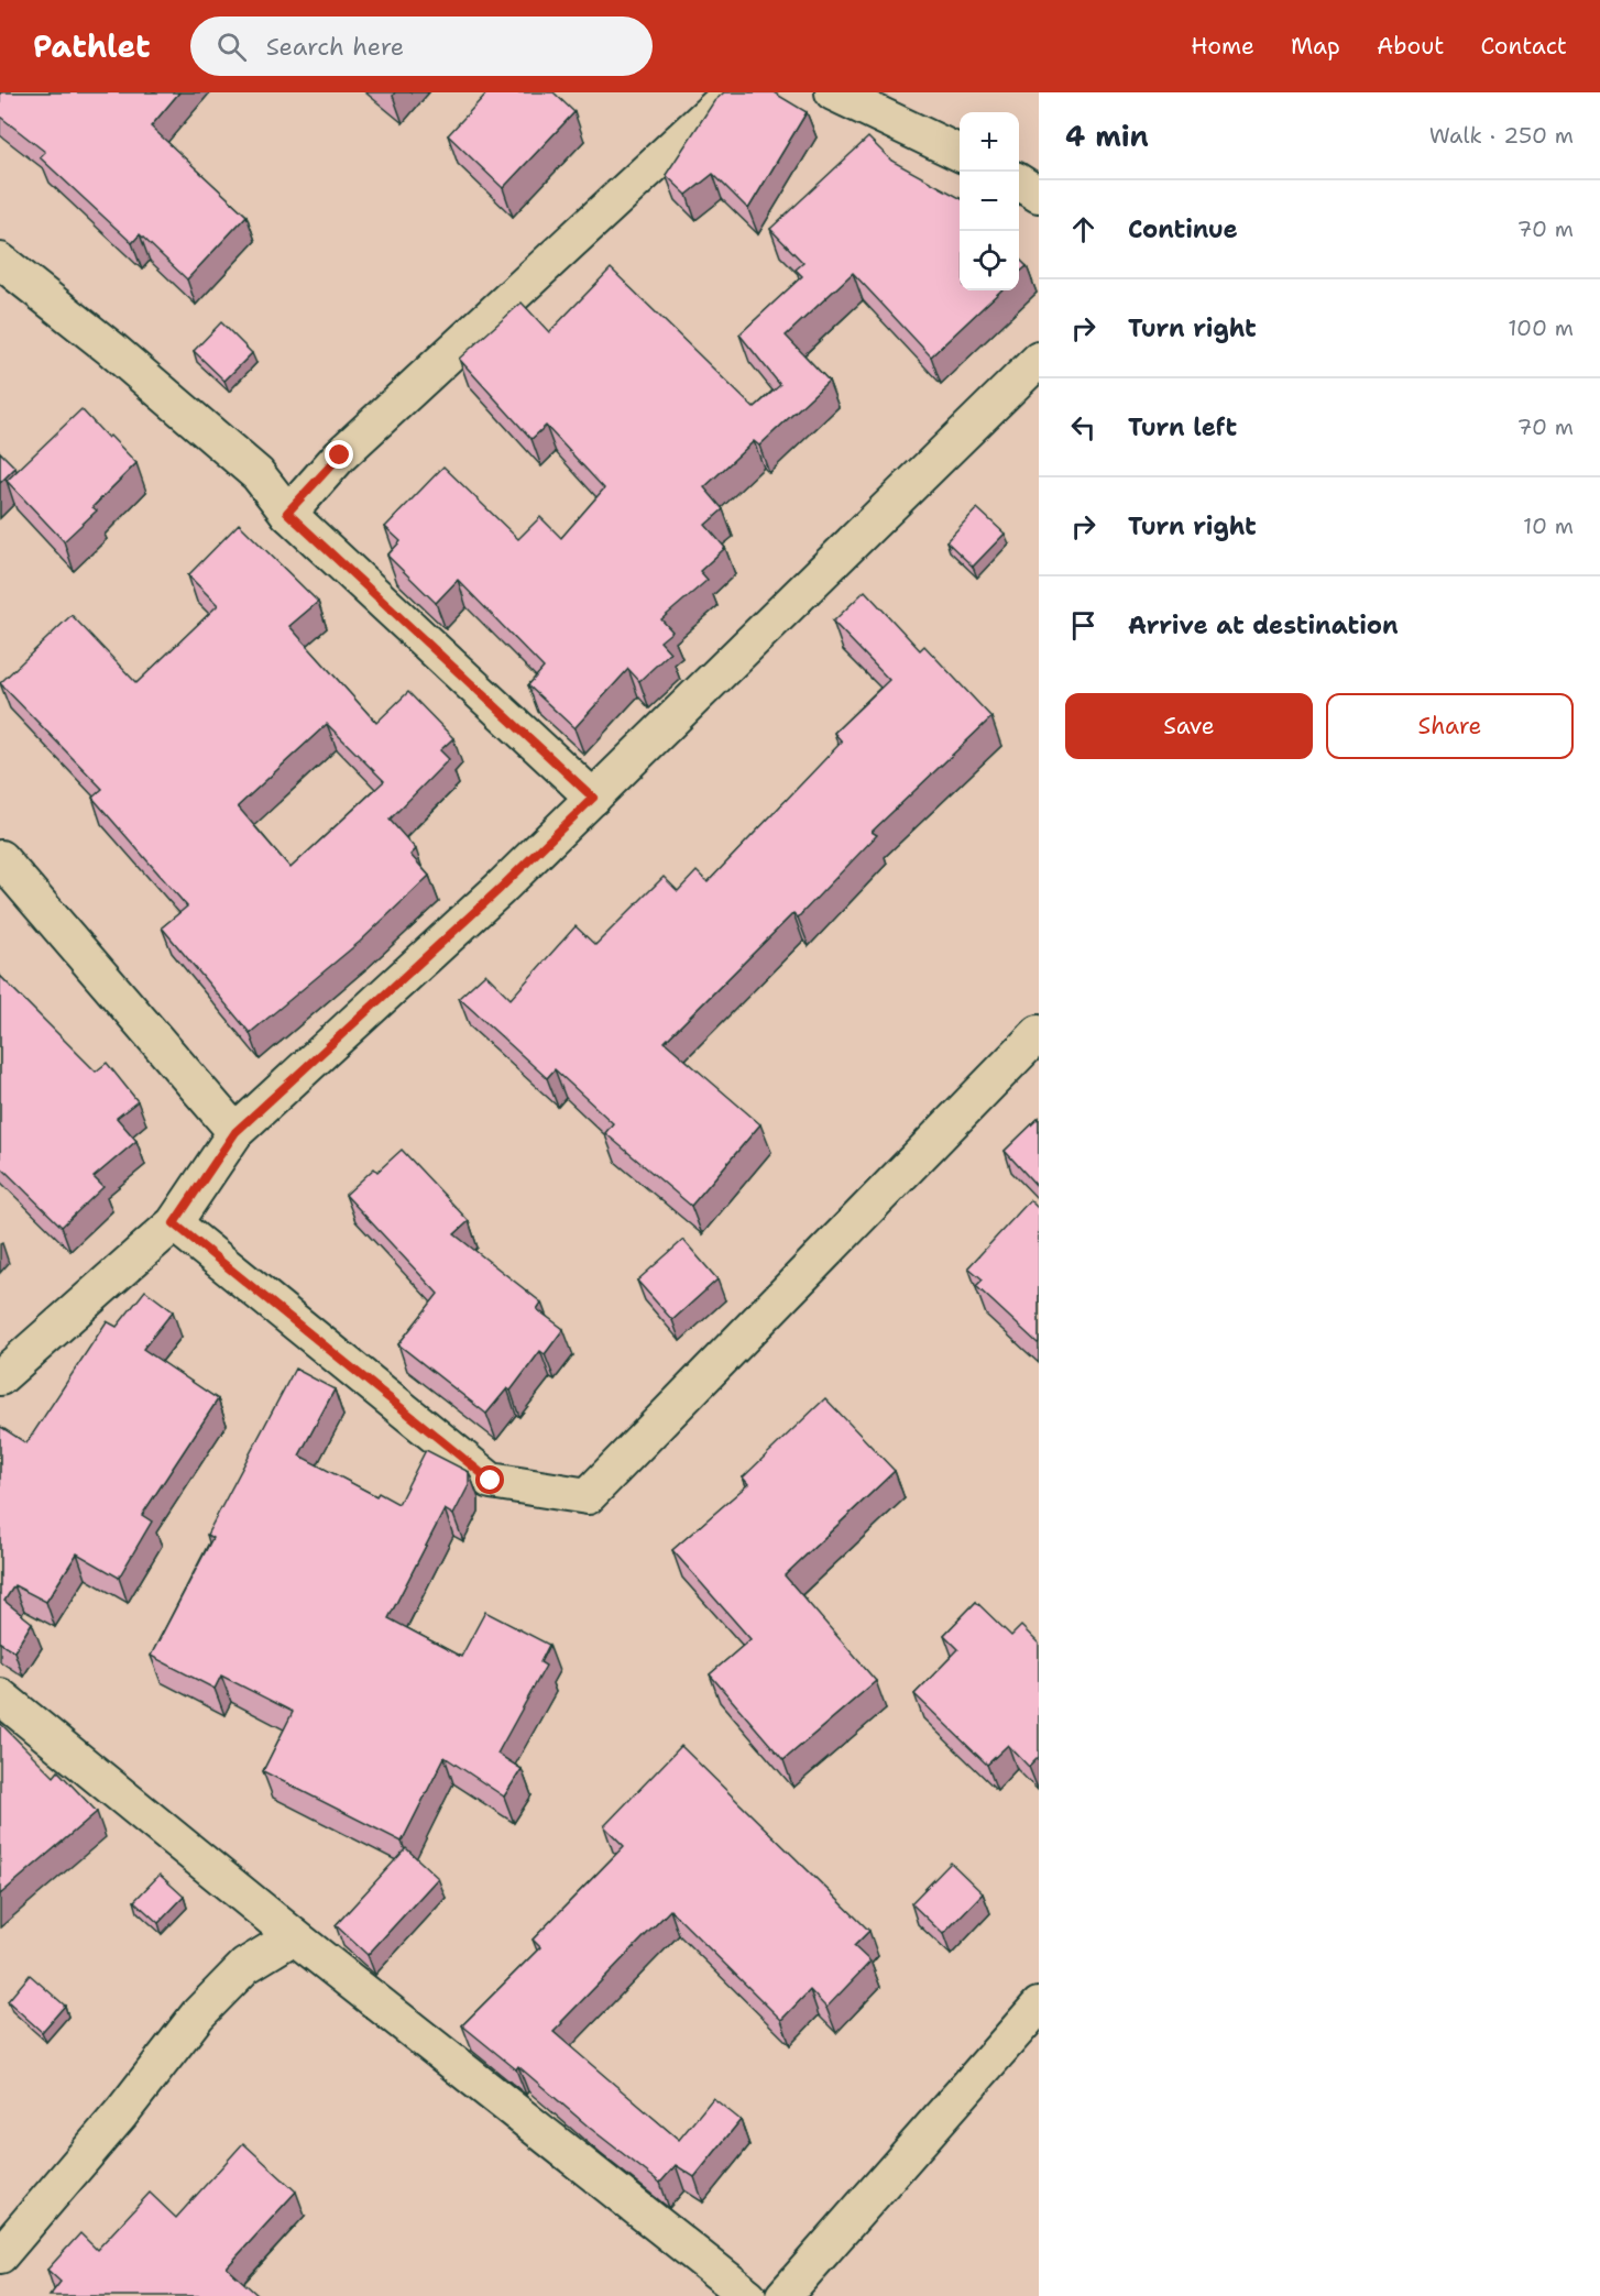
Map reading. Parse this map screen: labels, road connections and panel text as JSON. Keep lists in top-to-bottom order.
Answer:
{
  "page": {
    "header": "Pathlet",
    "search": "Search here",
    "nav": [
      "Home",
      "Map",
      "About",
      "Contact"
    ],
    "heading": ["4 min", "Walk · 250 m"],
    "map_buttons": ["+", "−"],
    "list": [
      ["Continue", "70 m"],
      ["Turn right", "100 m"],
      ["Turn left", "70 m"],
      ["Turn right", "10 m"],
      "Arrive at destination"
    ],
    "buttons": ["Save", "Share"]
  }
}
